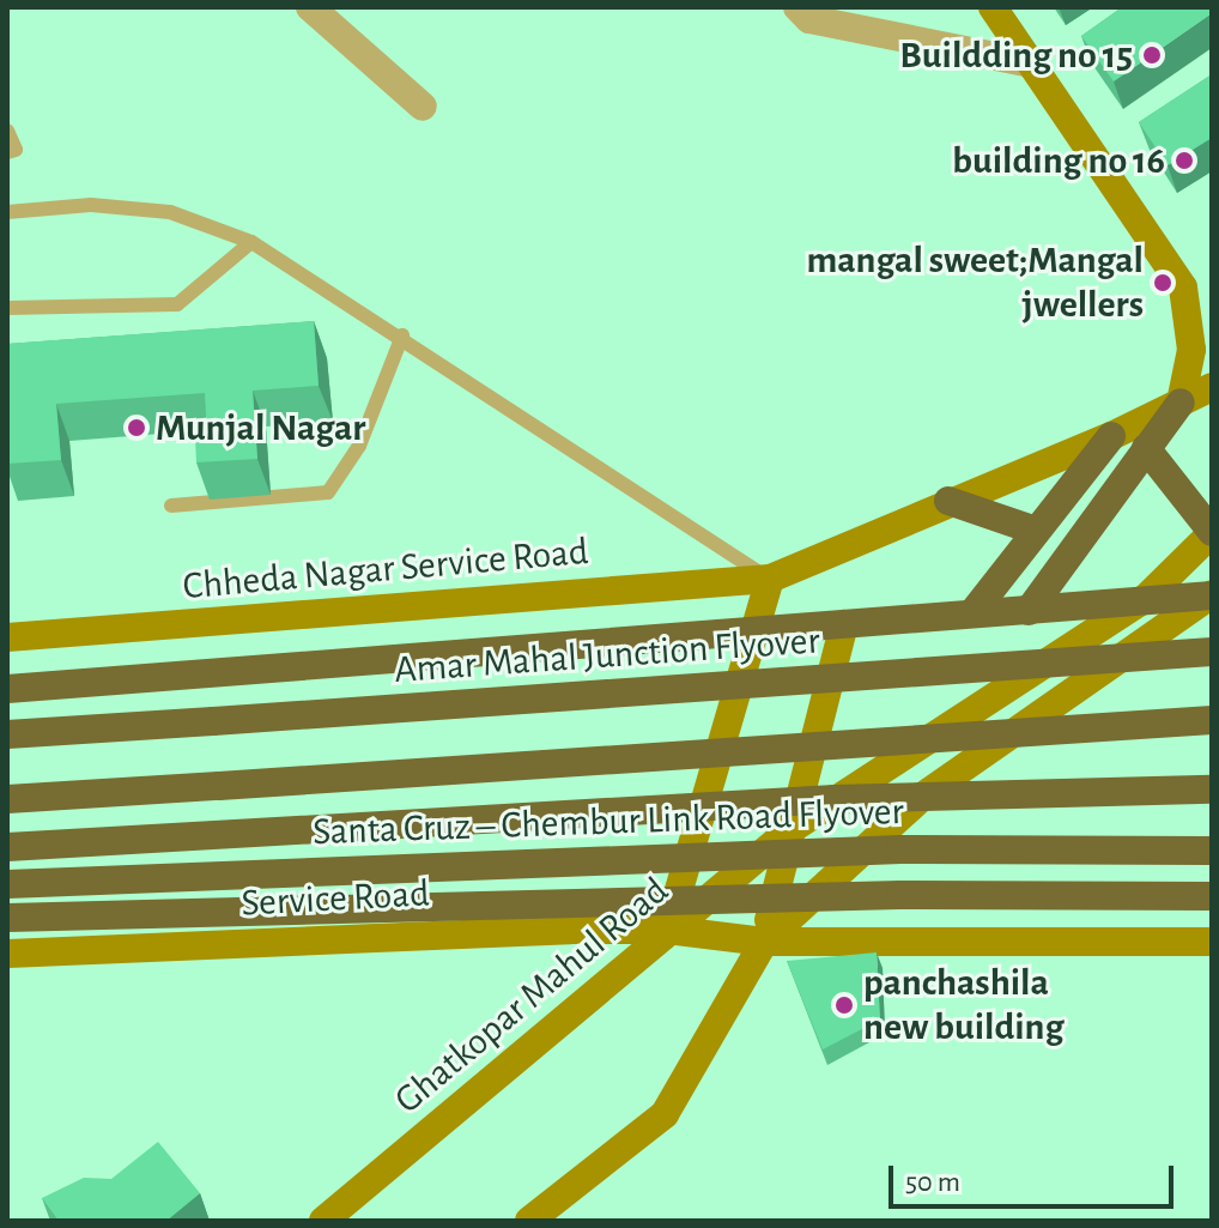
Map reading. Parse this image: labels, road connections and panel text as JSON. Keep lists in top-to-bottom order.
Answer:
{
  "streets": {
    "highway": ["Amar Mahal Junction Flyover", "Santa Cruz – Chembur Link Road Flyover"],
    "street": ["Chheda Nagar Service Road", "Service Road", "Ghatkopar Mahul Road"]
  },
  "crossings": [
    ["Service Road", "Ghatkopar Mahul Road"]
  ],
  "places": [
    "Buildding no 15",
    "building no 16",
    "mangal sweet;Mangal jwellers",
    "Munjal Nagar",
    "panchashila new building"
  ],
  "scale_bar": "50 m"
}
